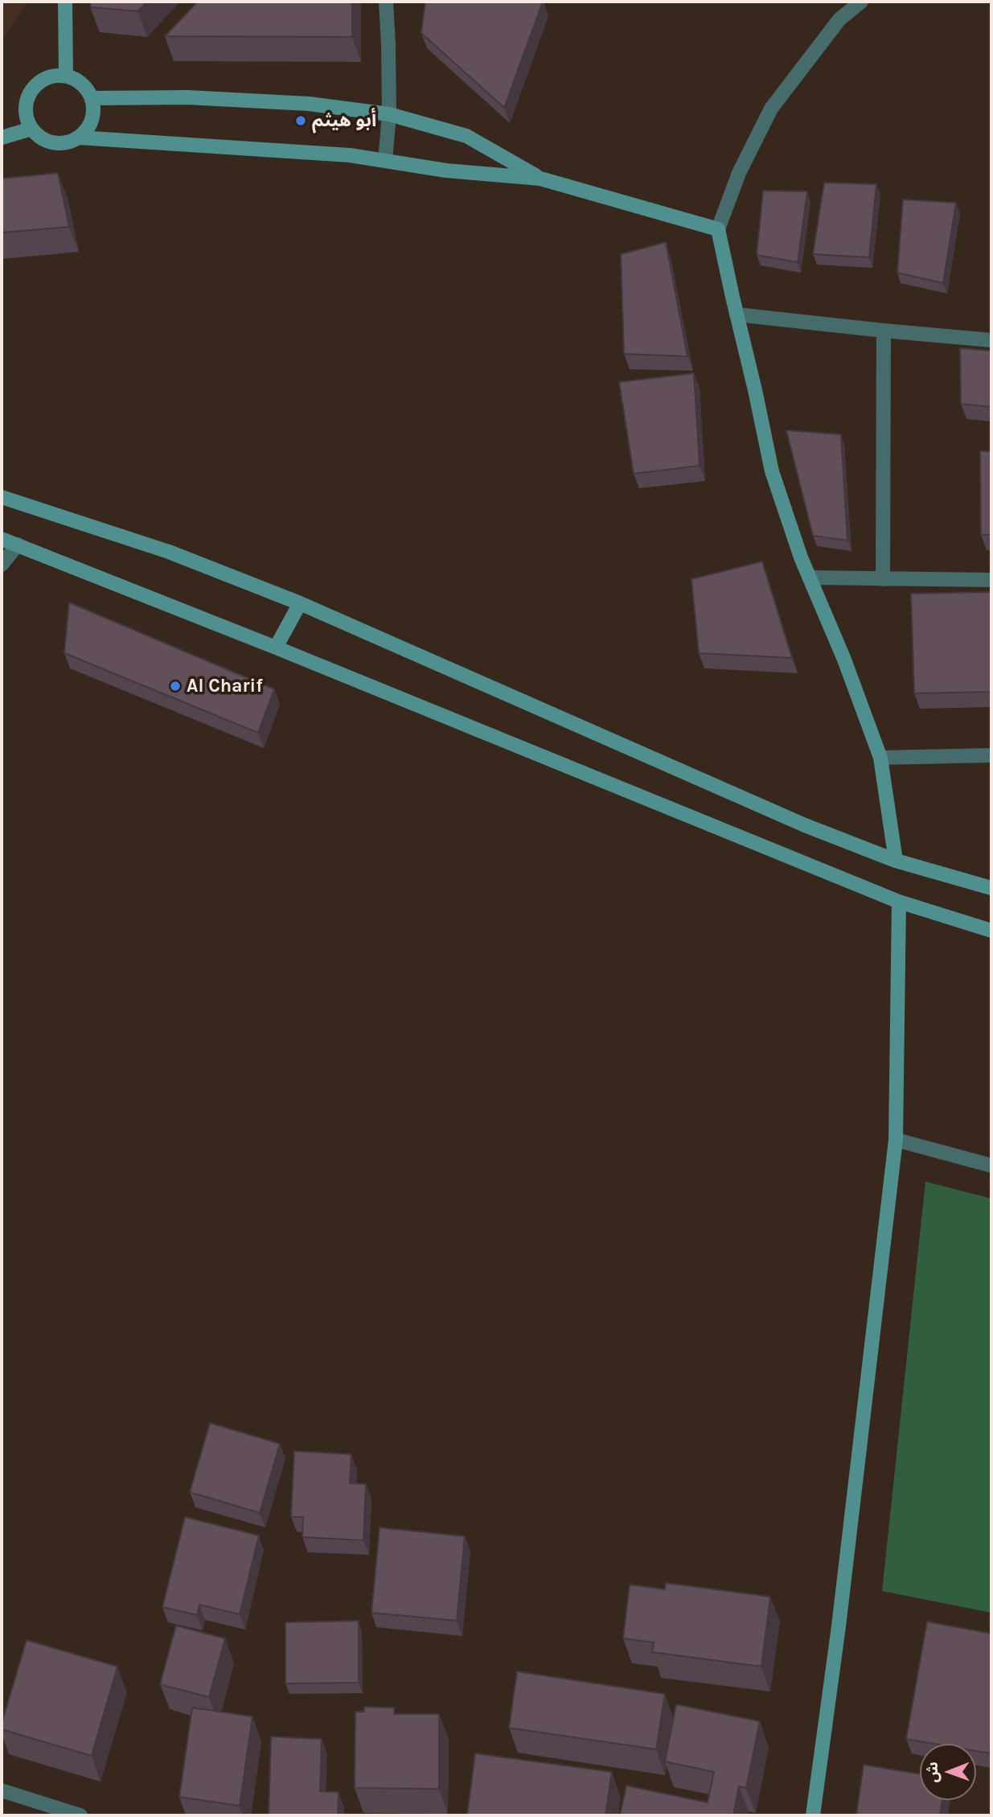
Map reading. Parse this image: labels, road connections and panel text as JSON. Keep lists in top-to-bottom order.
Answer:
{
  "places": ["أبو هيثم", "Al Charif"],
  "north": "left"
}
